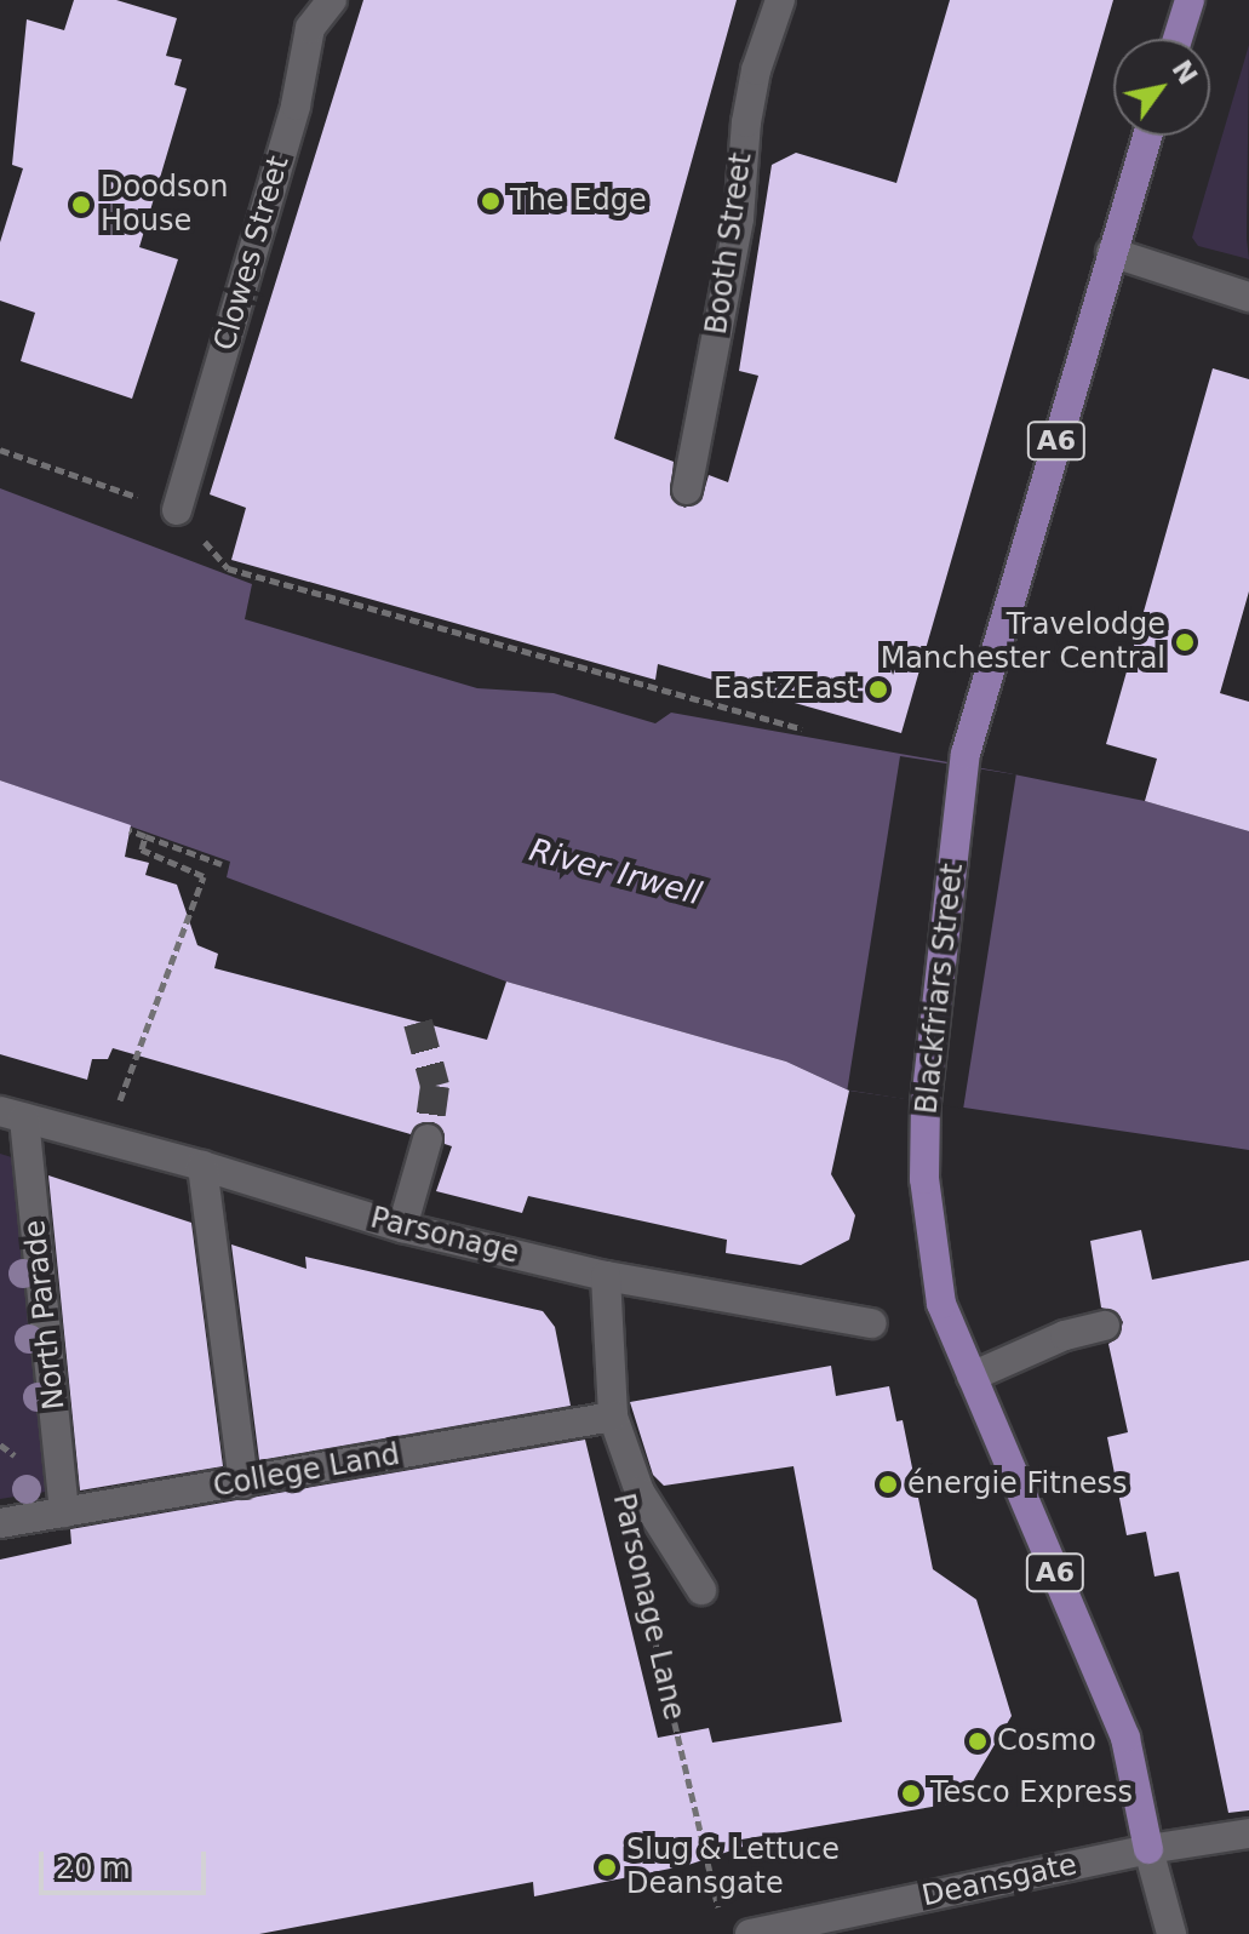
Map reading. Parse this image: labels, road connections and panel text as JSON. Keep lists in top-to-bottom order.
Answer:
{
  "streets": {
    "main road": ["A6", "Blackfriars Street"],
    "street": [
      "Booth Street",
      "Clowes Street",
      "Parsonage",
      "North Parade",
      "College Land",
      "Deansgate"
    ],
    "path": ["Parsonage Lane"]
  },
  "crossings": [
    ["Blackfriars Street", "Deansgate"],
    ["Parsonage", "North Parade"],
    ["North Parade", "College Land"]
  ],
  "water": ["River Irwell"],
  "places": [
    "The Edge",
    "Doodson House",
    "Travelodge Manchester Central",
    "EastZEast",
    "énergie Fitness",
    "Cosmo",
    "Tesco Express",
    "Slug & Lettuce Deansgate"
  ],
  "scale_bar": "20 m",
  "north": "top right"
}
